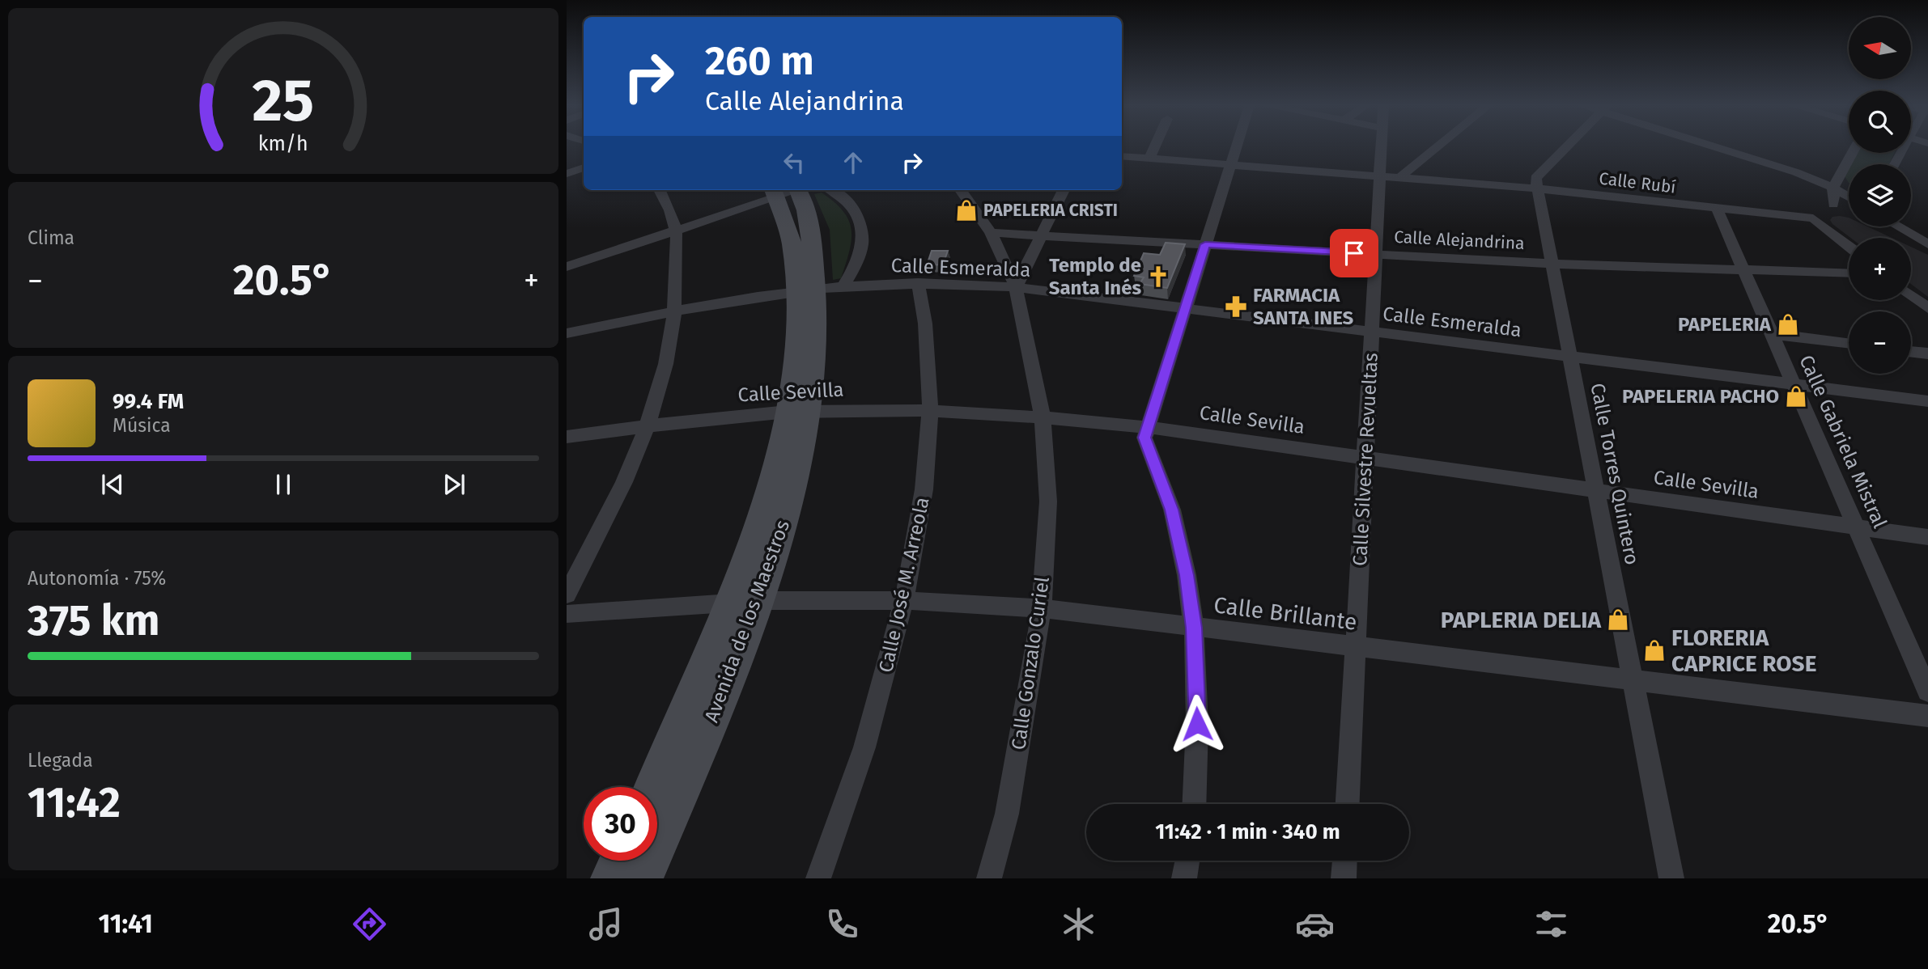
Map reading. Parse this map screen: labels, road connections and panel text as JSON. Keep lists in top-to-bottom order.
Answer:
{
  "streets": {
    "street": [
      "Calle Rubí",
      "Calle Alejandrina",
      "Calle Esmeralda",
      "Calle Sevilla",
      "Calle Gabriela Mistral",
      "Calle Silvestre Revueltas",
      "Calle Torres Quintero",
      "Calle José M. Arreola",
      "Calle Brillante",
      "Avenida de los Maestros",
      "Calle Gonzalo Curiel"
    ]
  },
  "crossings": [
    ["Calle Rubí", "Calle Gabriela Mistral"],
    ["Calle Rubí", "Calle Silvestre Revueltas"],
    ["Calle Rubí", "Calle Torres Quintero"],
    ["Calle Alejandrina", "Calle Gabriela Mistral"],
    ["Calle Alejandrina", "Calle Silvestre Revueltas"],
    ["Calle Alejandrina", "Calle Torres Quintero"],
    ["Calle Alejandrina", "Calle Gonzalo Curiel"],
    ["Calle Esmeralda", "Calle Gabriela Mistral"],
    ["Calle Esmeralda", "Calle Silvestre Revueltas"],
    ["Calle Esmeralda", "Calle Torres Quintero"],
    ["Calle Esmeralda", "Calle José M. Arreola"],
    ["Calle Esmeralda", "Avenida de los Maestros"],
    ["Calle Esmeralda", "Calle Gonzalo Curiel"],
    ["Calle Sevilla", "Calle Gabriela Mistral"],
    ["Calle Sevilla", "Calle Silvestre Revueltas"],
    ["Calle Sevilla", "Calle Torres Quintero"],
    ["Calle Sevilla", "Calle José M. Arreola"],
    ["Calle Sevilla", "Avenida de los Maestros"],
    ["Calle Sevilla", "Calle Gonzalo Curiel"],
    ["Calle Silvestre Revueltas", "Calle Brillante"],
    ["Calle Torres Quintero", "Calle Brillante"],
    ["Calle José M. Arreola", "Calle Brillante"],
    ["Calle Brillante", "Avenida de los Maestros"],
    ["Calle Brillante", "Calle Gonzalo Curiel"]
  ],
  "places": {
    "shop": [
      "PAPELERIA CRISTI",
      "PAPELERIA",
      "PAPELERIA PACHO",
      "PAPLERIA DELIA",
      "FLORERIA CAPRICE ROSE"
    ],
    "church": ["Templo de Santa Inés"],
    "pharmacy": ["FARMACIA SANTA INES"]
  },
  "north": "left",
  "page": {
    "map_buttons": ["+", "−"],
    "turn": ["260 m", "Calle Alejandrina"],
    "tile": [
      "Clima",
      ["Autonomía · 75%", "375 km"],
      ["Llegada", "11:42"]
    ],
    "heat": ["−", "20.5°", "+"],
    "song": ["99.4 FM", "Música"],
    "limit": "30",
    "trip": "11:42 · 1 min · 340 m",
    "tabs": ["11:41", "20.5°"],
    "gauge": ["25", "km/h"]
  }
}
